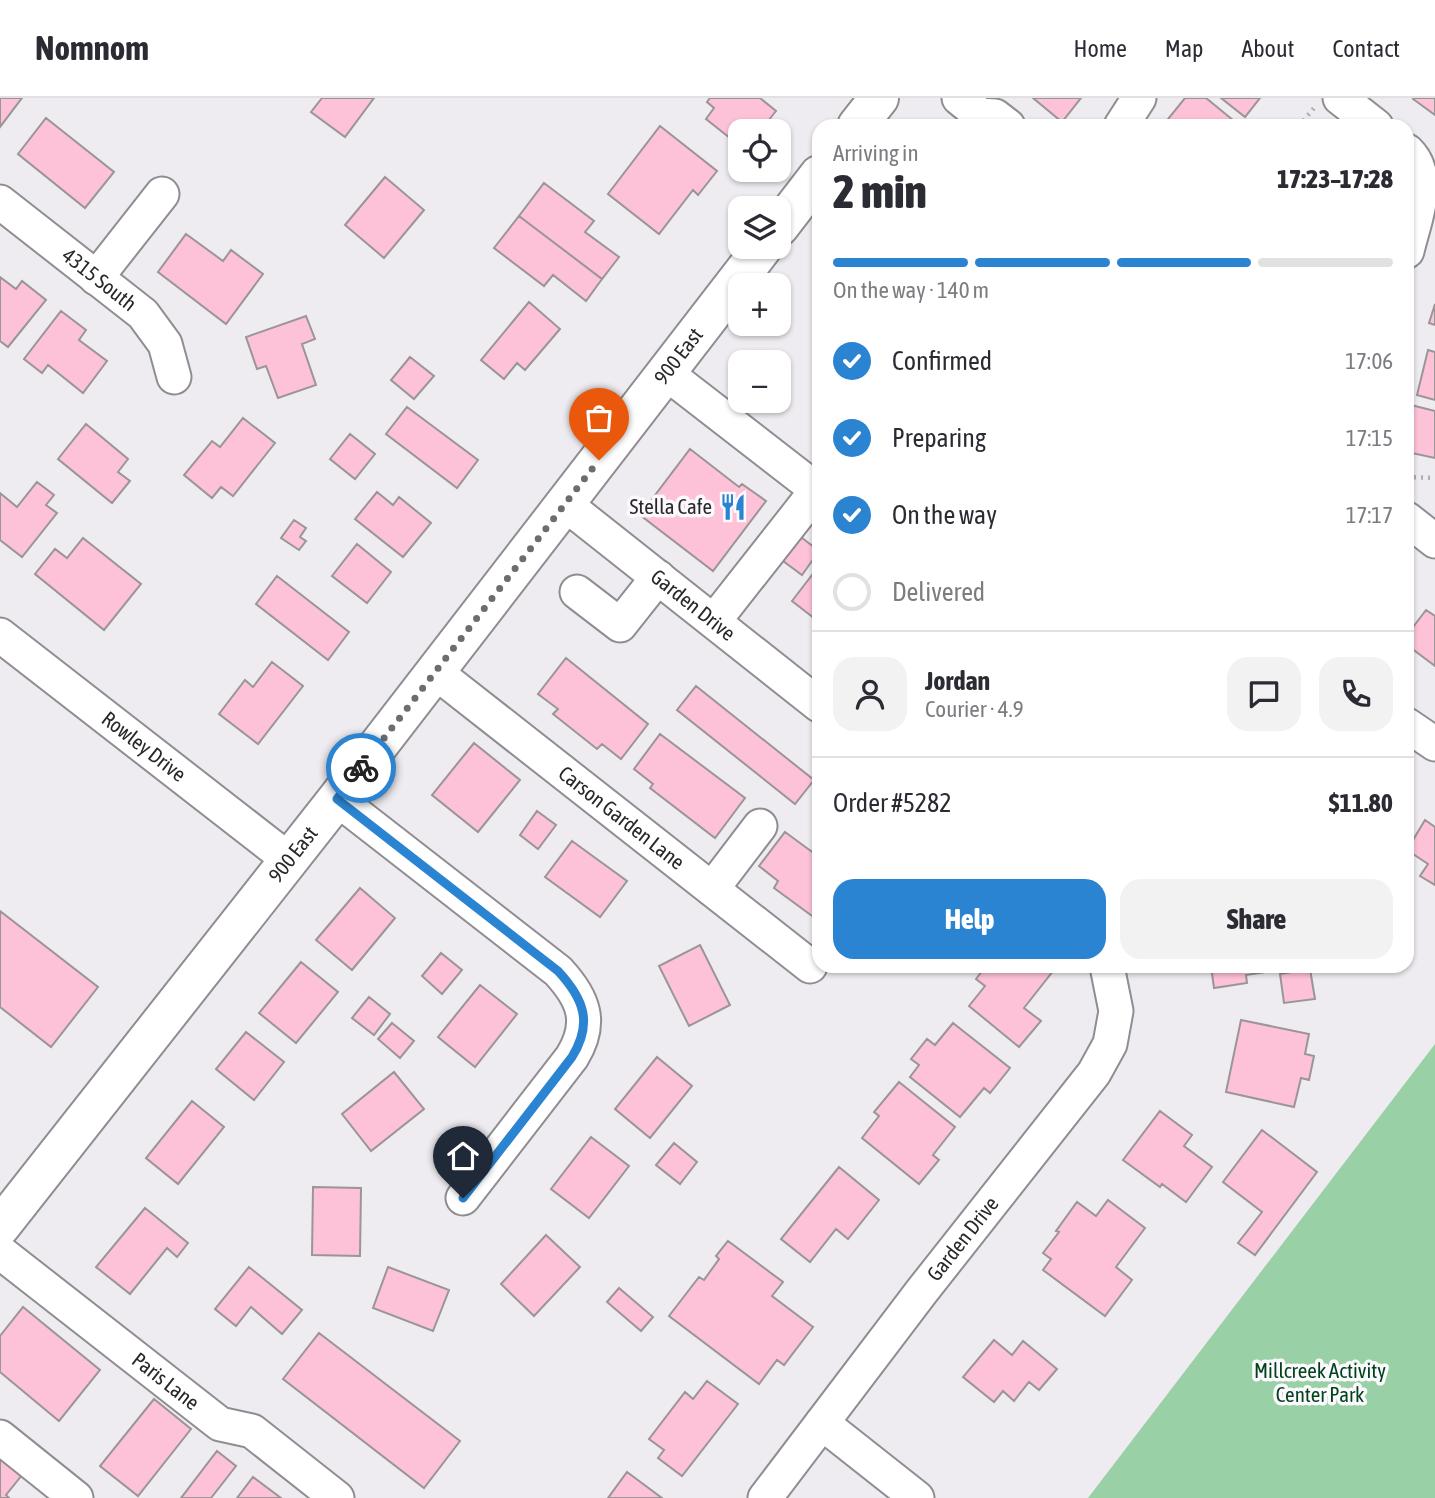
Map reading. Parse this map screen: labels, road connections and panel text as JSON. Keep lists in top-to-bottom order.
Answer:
{
  "streets": {
    "main road": ["900 East"],
    "street": [
      "4315 South",
      "Garden Drive",
      "Rowley Drive",
      "Carson Garden Lane",
      "Paris Lane"
    ]
  },
  "crossings": [
    ["900 East", "Garden Drive"],
    ["900 East", "Rowley Drive"],
    ["900 East", "Carson Garden Lane"]
  ],
  "parks": ["Millcreek Activity Center Park"],
  "places": {
    "restaurant": ["Stella Cafe"]
  },
  "page": {
    "header": "Nomnom",
    "nav": [
      "Home",
      "Map",
      "About",
      "Contact"
    ],
    "map_buttons": ["+", "−"],
    "heading": ["2 min", "Arriving in", "17:23–17:28"],
    "panel": [
      "Jordan",
      "Courier · 4.9",
      "Order #5282",
      "$11.80"
    ],
    "bar": "On the way · 140 m",
    "list": [
      ["Confirmed", "17:06"],
      ["Preparing", "17:15"],
      ["On the way", "17:17"],
      "Delivered"
    ],
    "buttons": ["Help", "Share"]
  }
}
